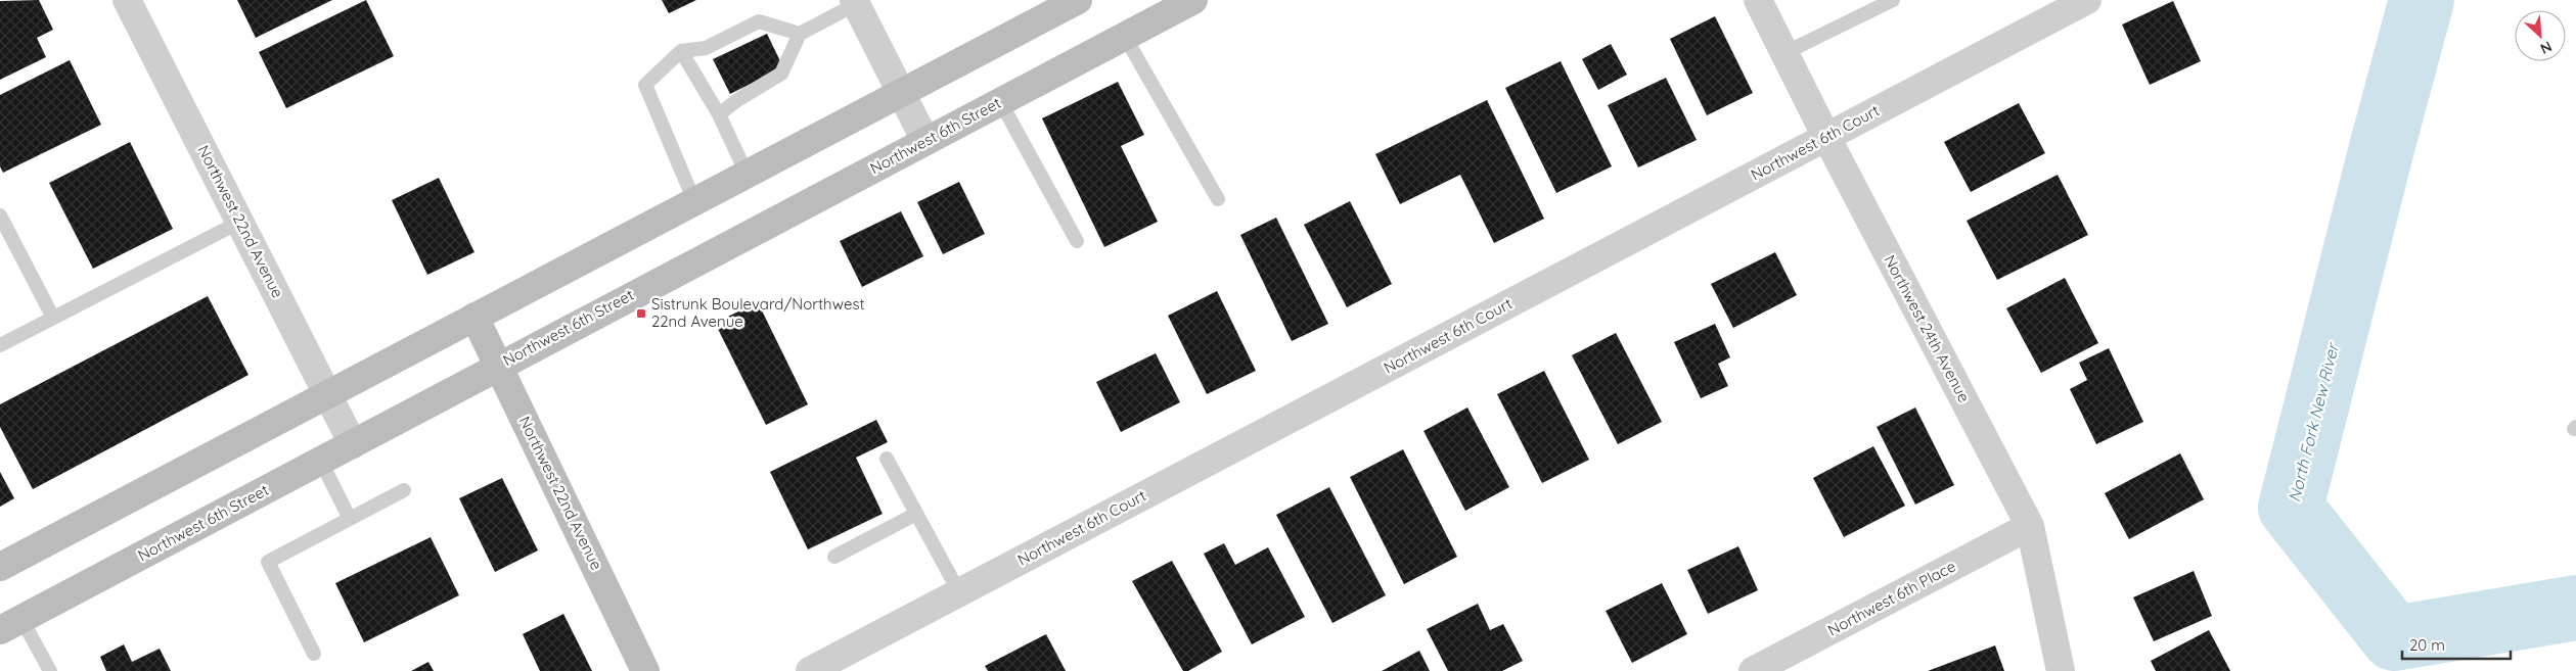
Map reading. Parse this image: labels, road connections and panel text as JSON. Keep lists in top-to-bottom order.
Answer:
{
  "streets": {
    "street": [
      "Northwest 6th Street",
      "Northwest 6th Court",
      "Northwest 22nd Avenue",
      "Northwest 24th Avenue",
      "Northwest 6th Place"
    ]
  },
  "crossings": [
    ["Northwest 6th Street", "Northwest 22nd Avenue"],
    ["Northwest 6th Court", "Northwest 24th Avenue"],
    ["Northwest 24th Avenue", "Northwest 6th Place"]
  ],
  "water": ["North Fork New River"],
  "places": {
    "transit": ["Sistrunk Boulevard/Northwest 22nd Avenue"]
  },
  "scale_bar": "20 m",
  "north": "bottom right"
}
